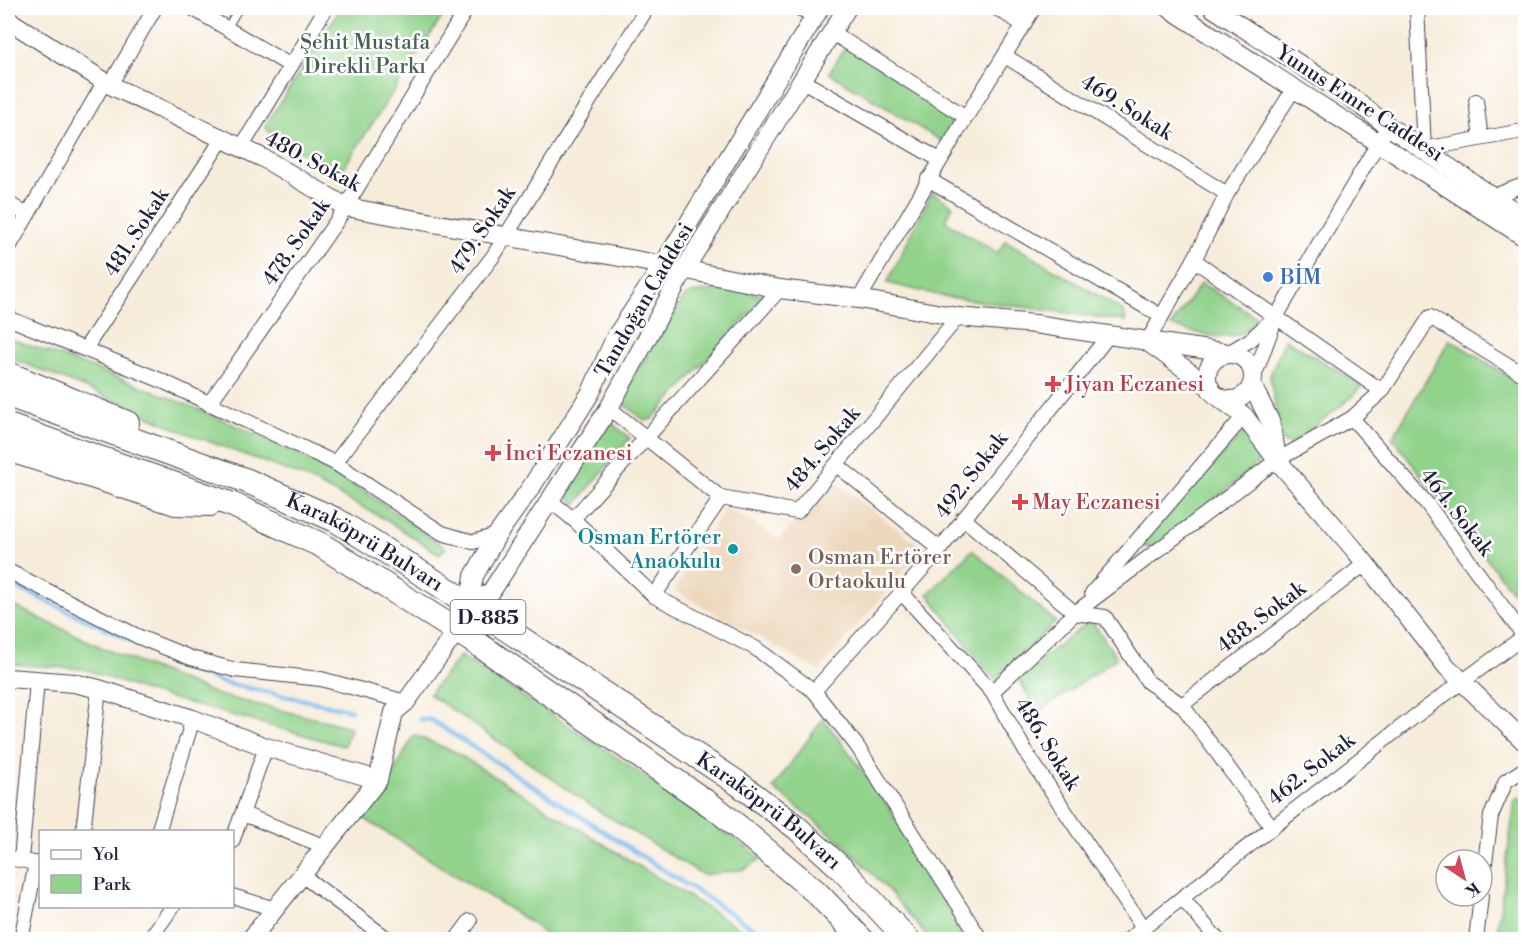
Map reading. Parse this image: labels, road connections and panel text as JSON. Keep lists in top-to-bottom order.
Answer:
{
  "streets": {
    "highway": ["Karaköprü Bulvarı", "D-885"],
    "street": [
      "Yunus Emre Caddesi",
      "469. Sokak",
      "480. Sokak",
      "479. Sokak",
      "481. Sokak",
      "478. Sokak",
      "Tandoğan Caddesi",
      "484. Sokak",
      "492. Sokak",
      "464. Sokak",
      "488. Sokak",
      "486. Sokak",
      "462. Sokak"
    ]
  },
  "crossings": [
    ["480. Sokak", "479. Sokak"],
    ["480. Sokak", "481. Sokak"],
    ["480. Sokak", "478. Sokak"],
    ["480. Sokak", "Tandoğan Caddesi"],
    ["480. Sokak", "484. Sokak"],
    ["480. Sokak", "492. Sokak"],
    ["Tandoğan Caddesi", "Karaköprü Bulvarı"],
    ["492. Sokak", "486. Sokak"],
    ["464. Sokak", "462. Sokak"],
    ["486. Sokak", "462. Sokak"]
  ],
  "parks": ["Şehit Mustafa Direkli Parkı"],
  "places": {
    "other": ["BİM", "Osman Ertörer Anaokulu", "Osman Ertörer Ortaokulu"],
    "health": ["Jiyan Eczanesi", "İnci Eczanesi", "May Eczanesi"]
  },
  "legend": ["Yol", "Park"],
  "north": "bottom right"
}
